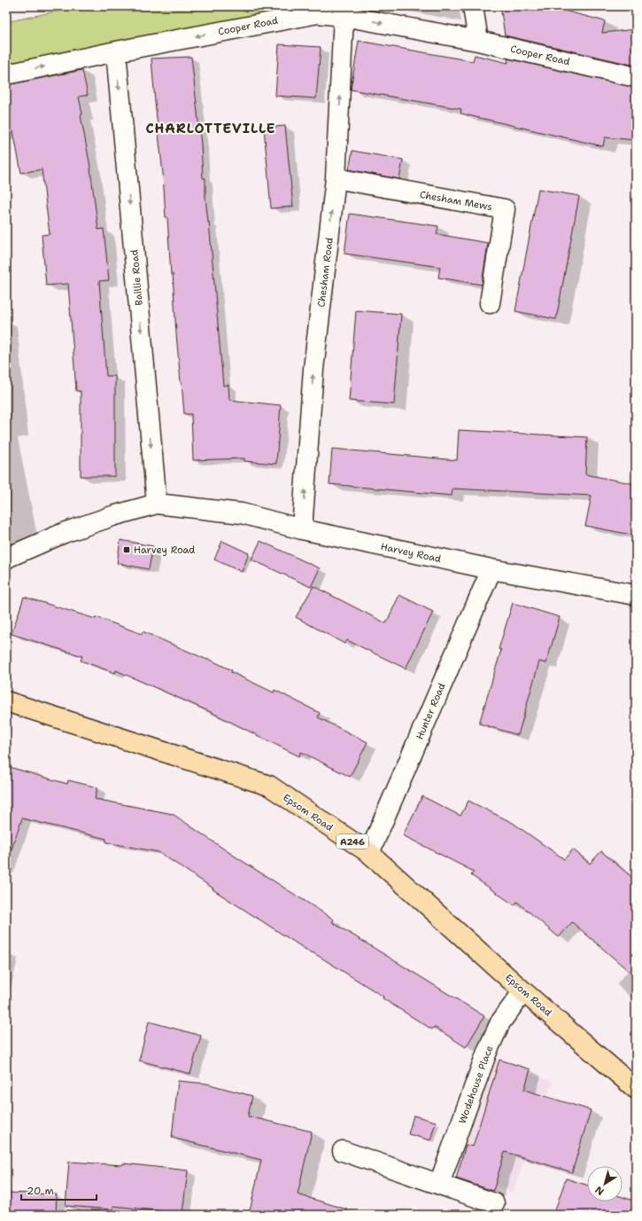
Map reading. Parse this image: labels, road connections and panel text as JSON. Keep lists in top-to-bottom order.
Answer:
{
  "streets": {
    "main road": ["Epsom Road", "A246"],
    "street": [
      "Cooper Road",
      "Chesham Mews",
      "Chesham Road",
      "Baillie Road",
      "Harvey Road",
      "Hunter Road",
      "Wodehouse Place"
    ]
  },
  "crossings": [
    ["Cooper Road", "Chesham Road"],
    ["Cooper Road", "Baillie Road"],
    ["Chesham Mews", "Chesham Road"],
    ["Chesham Road", "Harvey Road"],
    ["Baillie Road", "Harvey Road"],
    ["Harvey Road", "Hunter Road"],
    ["Hunter Road", "Epsom Road"],
    ["Epsom Road", "Wodehouse Place"]
  ],
  "one_way": ["Chesham Road", "Baillie Road"],
  "districts": ["CHARLOTTEVILLE"],
  "places": {
    "transit": ["Harvey Road"]
  },
  "scale_bar": "20 m",
  "north": "bottom left"
}
